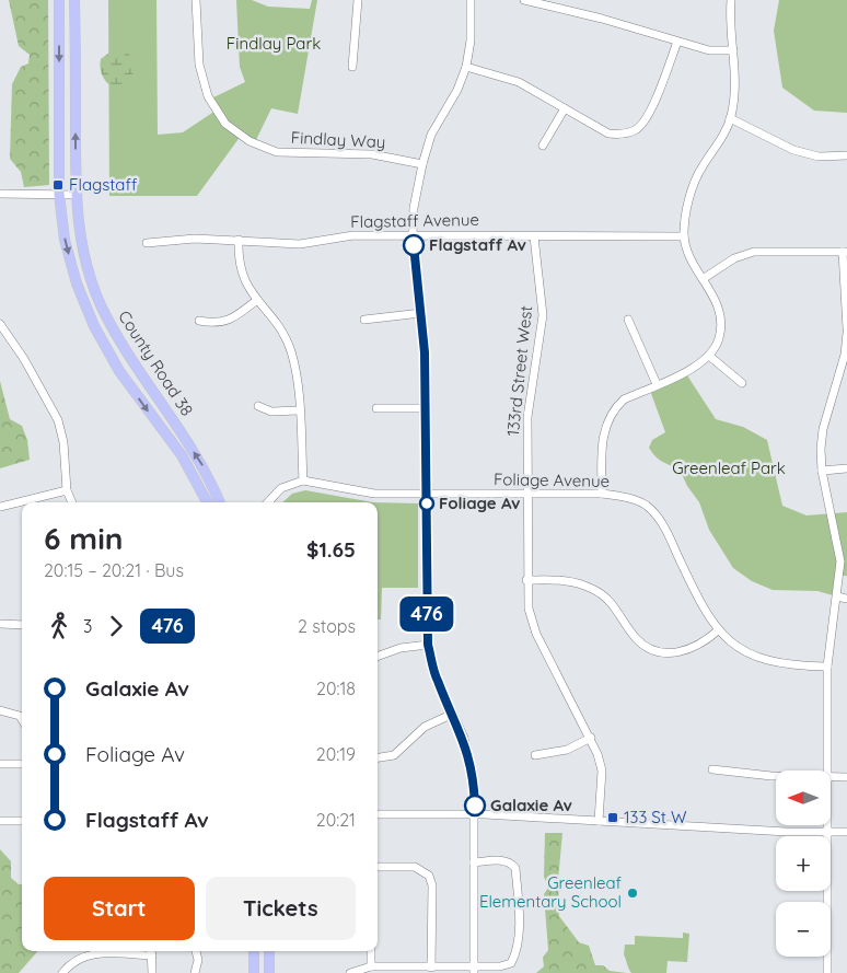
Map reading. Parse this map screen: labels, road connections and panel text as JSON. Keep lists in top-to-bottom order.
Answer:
{
  "streets": {
    "main road": ["County Road 38"],
    "street": [
      "Findlay Way",
      "Flagstaff Avenue",
      "133rd Street West",
      "Foliage Avenue"
    ]
  },
  "crossings": [
    ["Flagstaff Avenue", "133rd Street West"],
    ["133rd Street West", "Foliage Avenue"]
  ],
  "parks": ["Findlay Park", "Greenleaf Park"],
  "places": {
    "transit": ["Flagstaff", "133 St W"],
    "other": [
      "Flagstaff Av",
      "Foliage Av",
      "Galaxie Av",
      "Greenleaf Elementary School"
    ]
  },
  "lines": ["bus line 476"],
  "north": "left",
  "page": {
    "on_map": "476",
    "heading": ["6 min", "20:15 – 20:21 · Bus", "$1.65"],
    "legs": ["3", "476", "2 stops"],
    "list": [
      {
        "name": "Galaxie Av",
        "value": "20:18"
      },
      {
        "name": "Foliage Av",
        "value": "20:19"
      },
      {
        "name": "Flagstaff Av",
        "value": "20:21"
      }
    ],
    "map_buttons": ["+", "−"],
    "buttons": ["Start", "Tickets"]
  }
}
